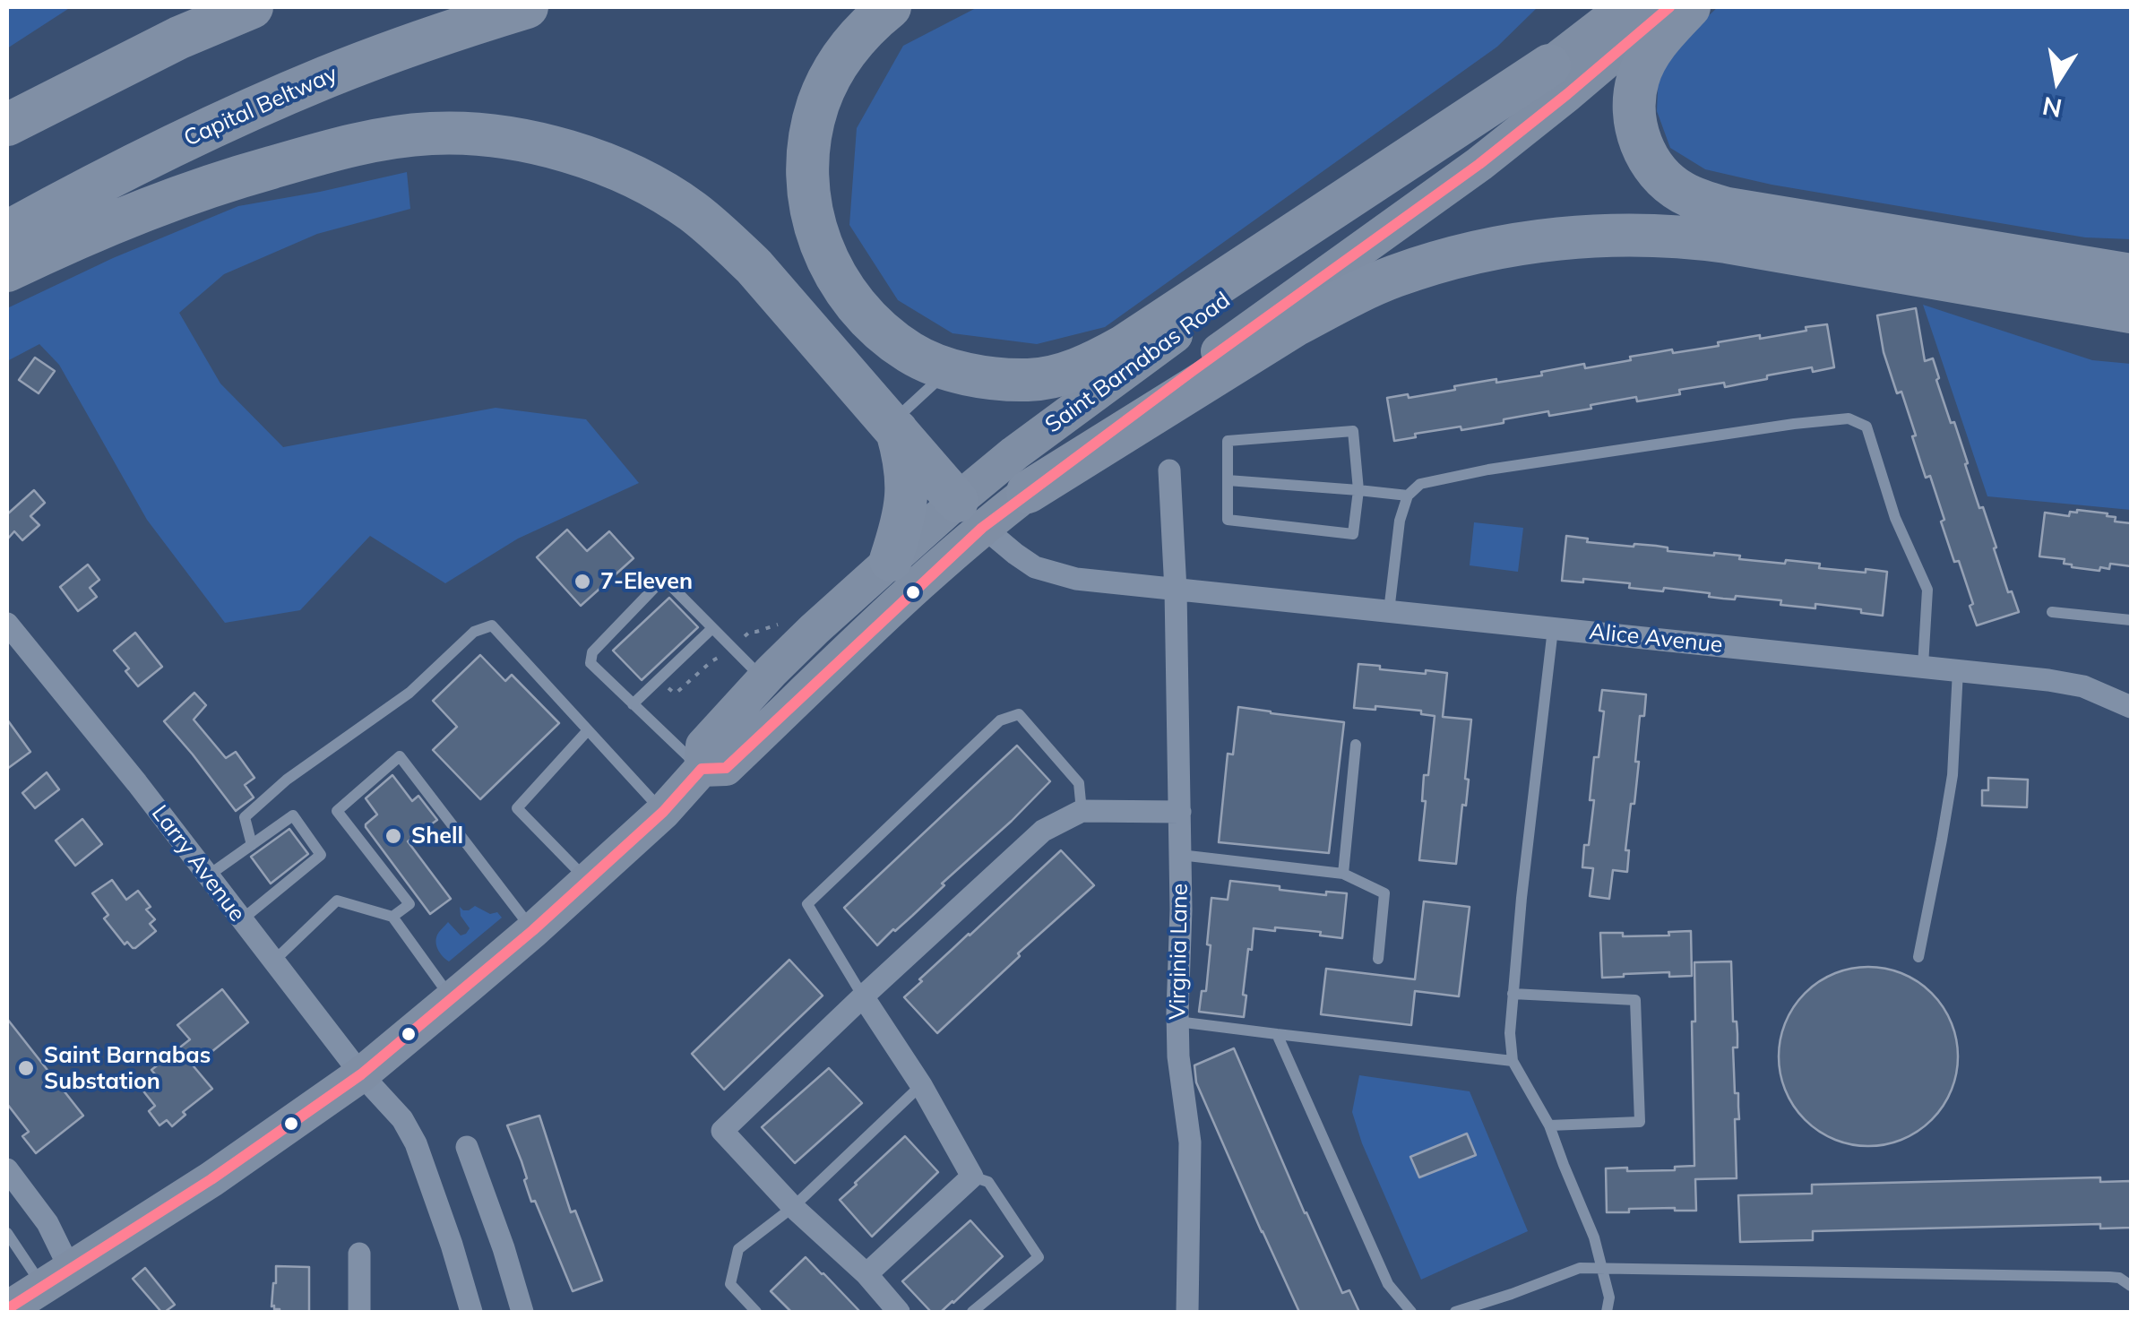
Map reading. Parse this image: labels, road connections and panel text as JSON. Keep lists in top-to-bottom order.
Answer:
{
  "streets": {
    "highway": ["Capital Beltway"],
    "main road": ["Saint Barnabas Road"],
    "street": ["Alice Avenue", "Larry Avenue", "Virginia Lane"]
  },
  "crossings": [
    ["Saint Barnabas Road", "Larry Avenue"],
    ["Alice Avenue", "Virginia Lane"]
  ],
  "places": ["7-Eleven", "Shell", "Saint Barnabas Substation"],
  "north": "bottom"
}
